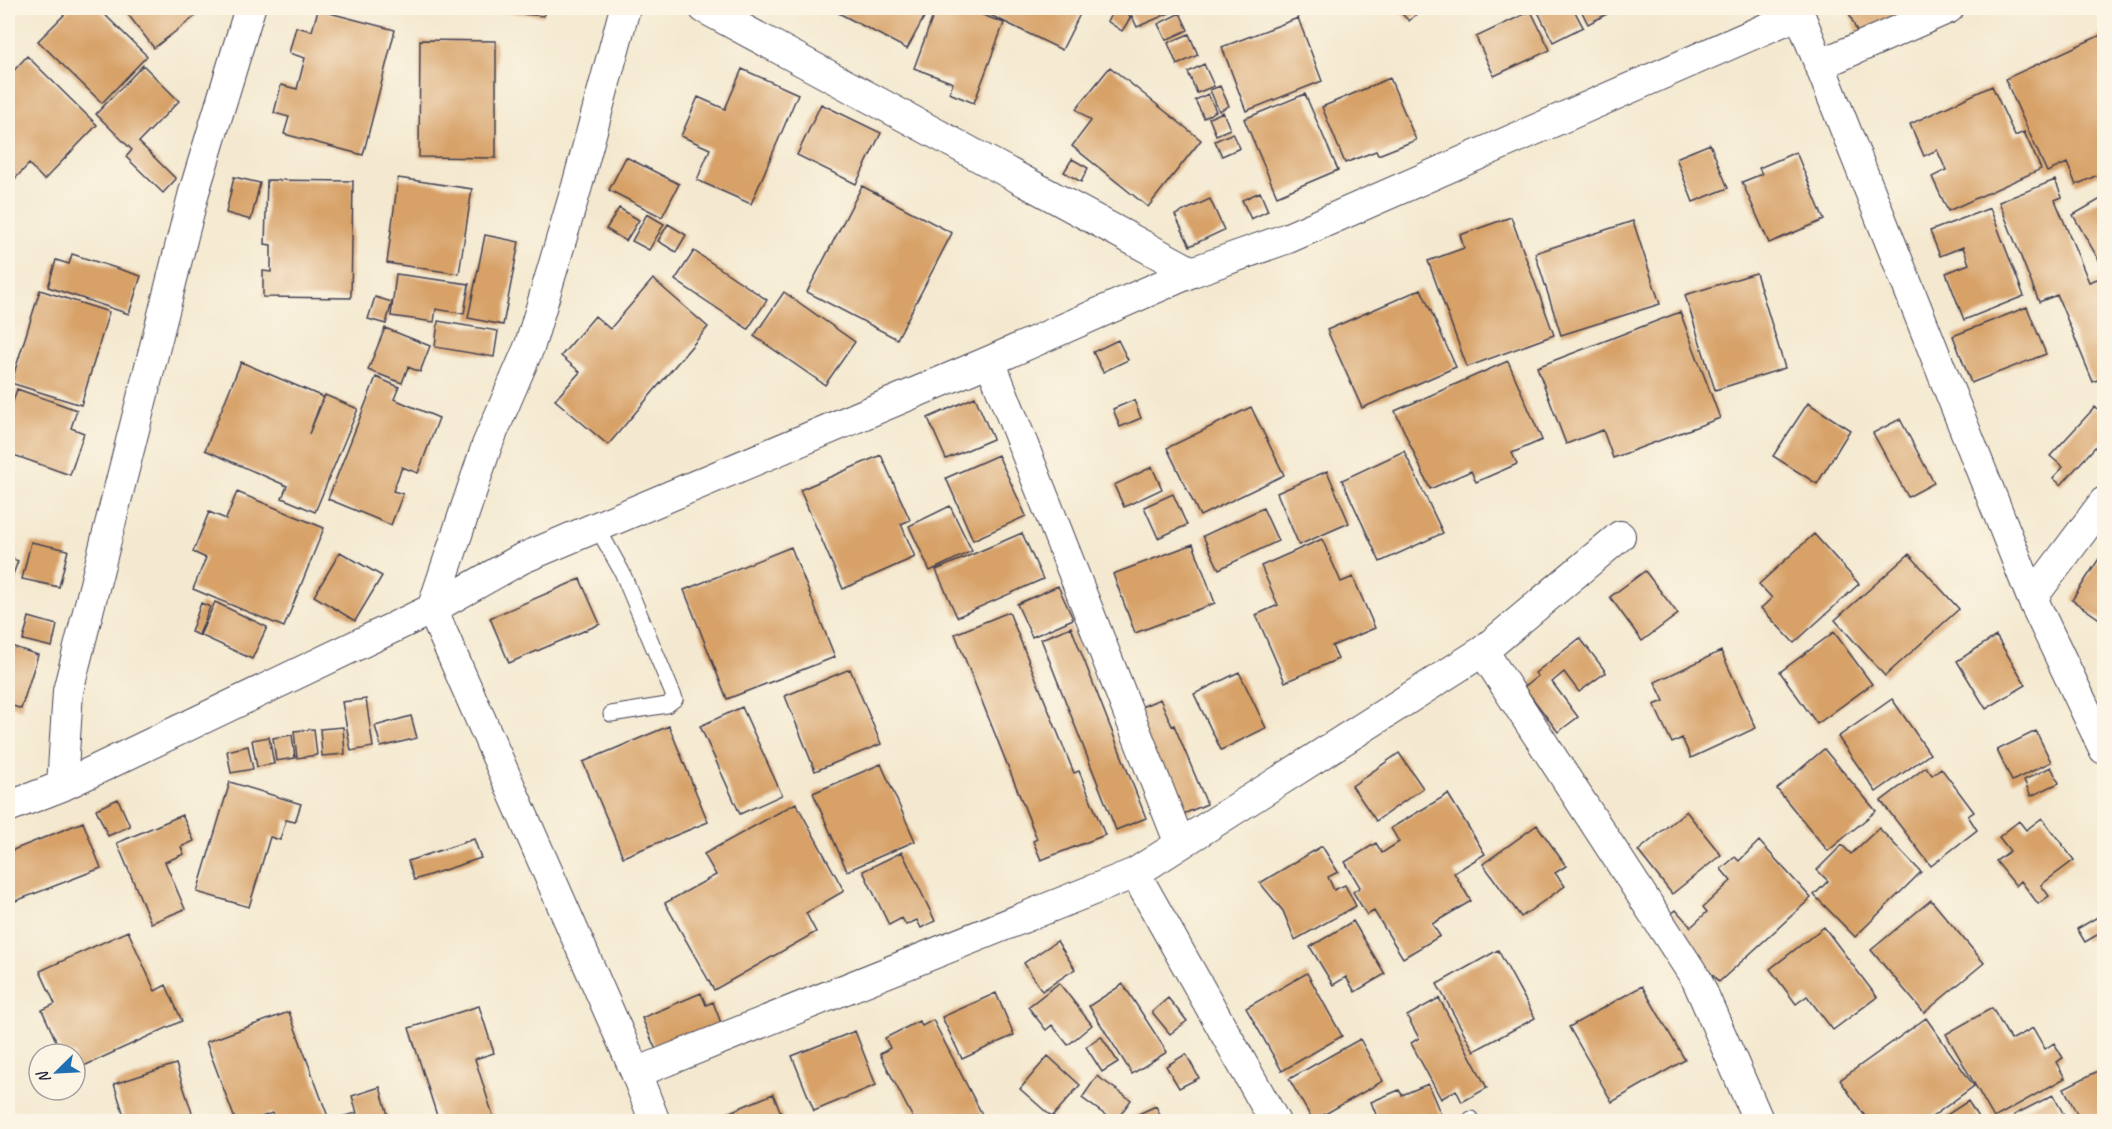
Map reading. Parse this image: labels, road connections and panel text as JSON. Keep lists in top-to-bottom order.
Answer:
{
  "north": "bottom left"
}
